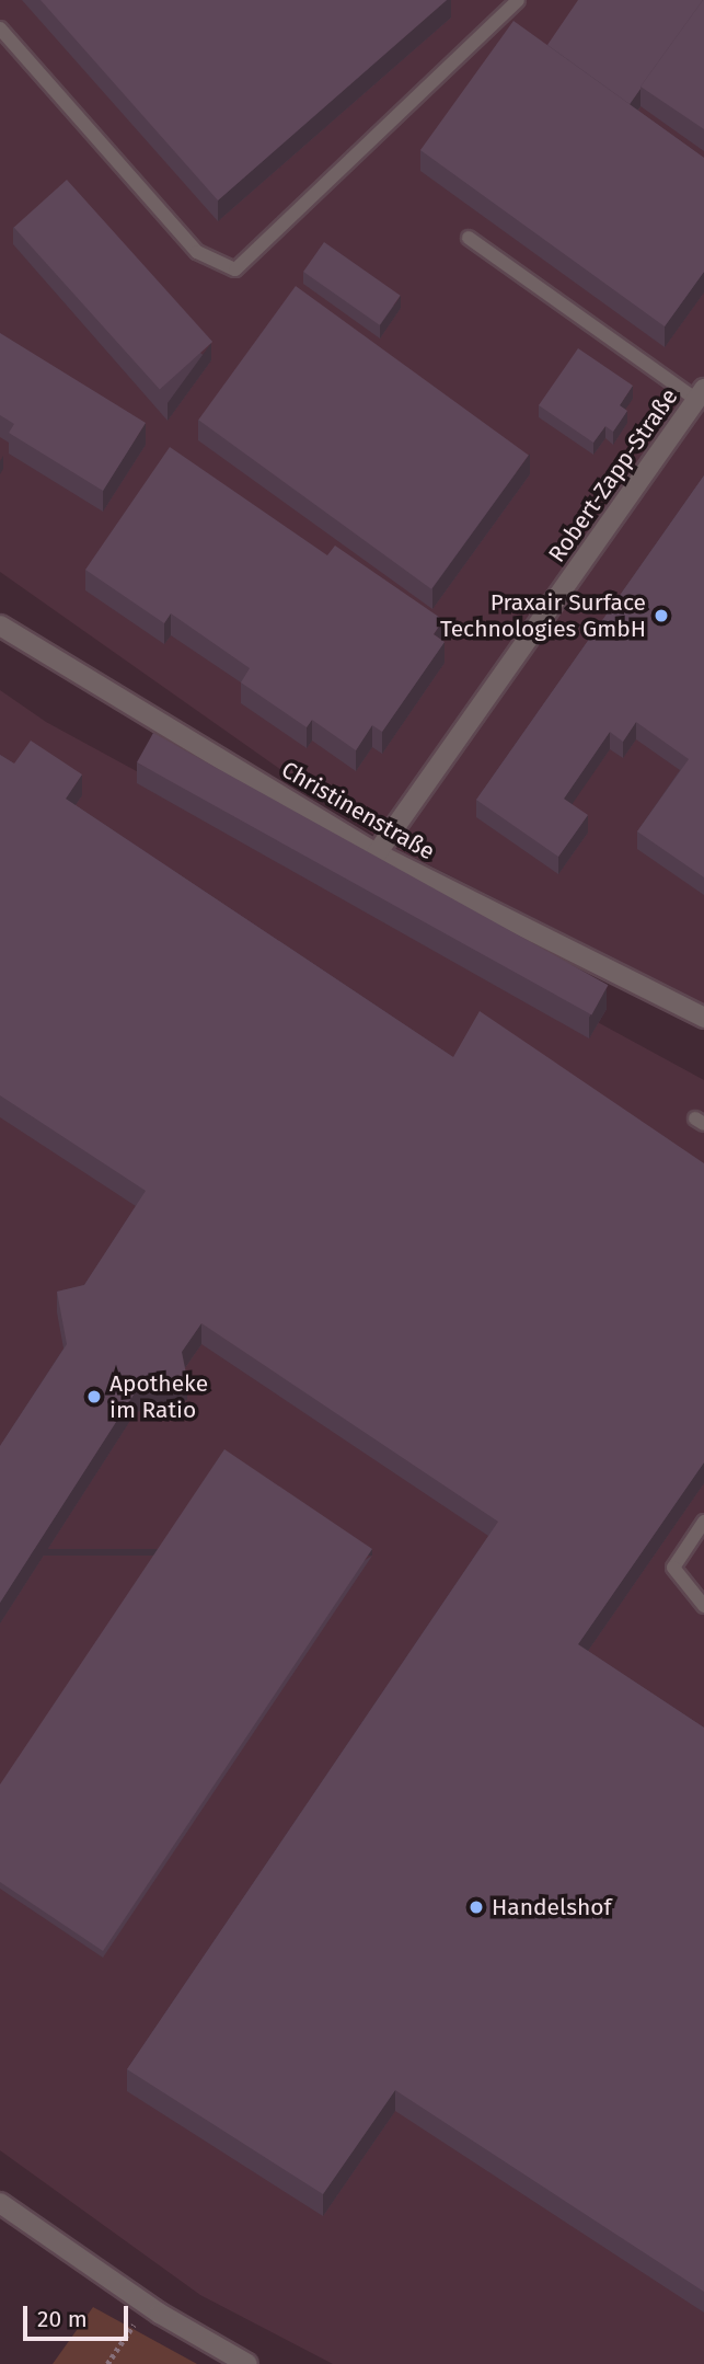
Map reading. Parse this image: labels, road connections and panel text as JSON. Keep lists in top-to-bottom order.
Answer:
{
  "streets": {
    "street": ["Robert-Zapp-Straße", "Christinenstraße"]
  },
  "crossings": [
    ["Robert-Zapp-Straße", "Christinenstraße"]
  ],
  "places": ["Praxair Surface Technologies GmbH", "Apotheke im Ratio", "Handelshof"],
  "scale_bar": "20 m"
}
